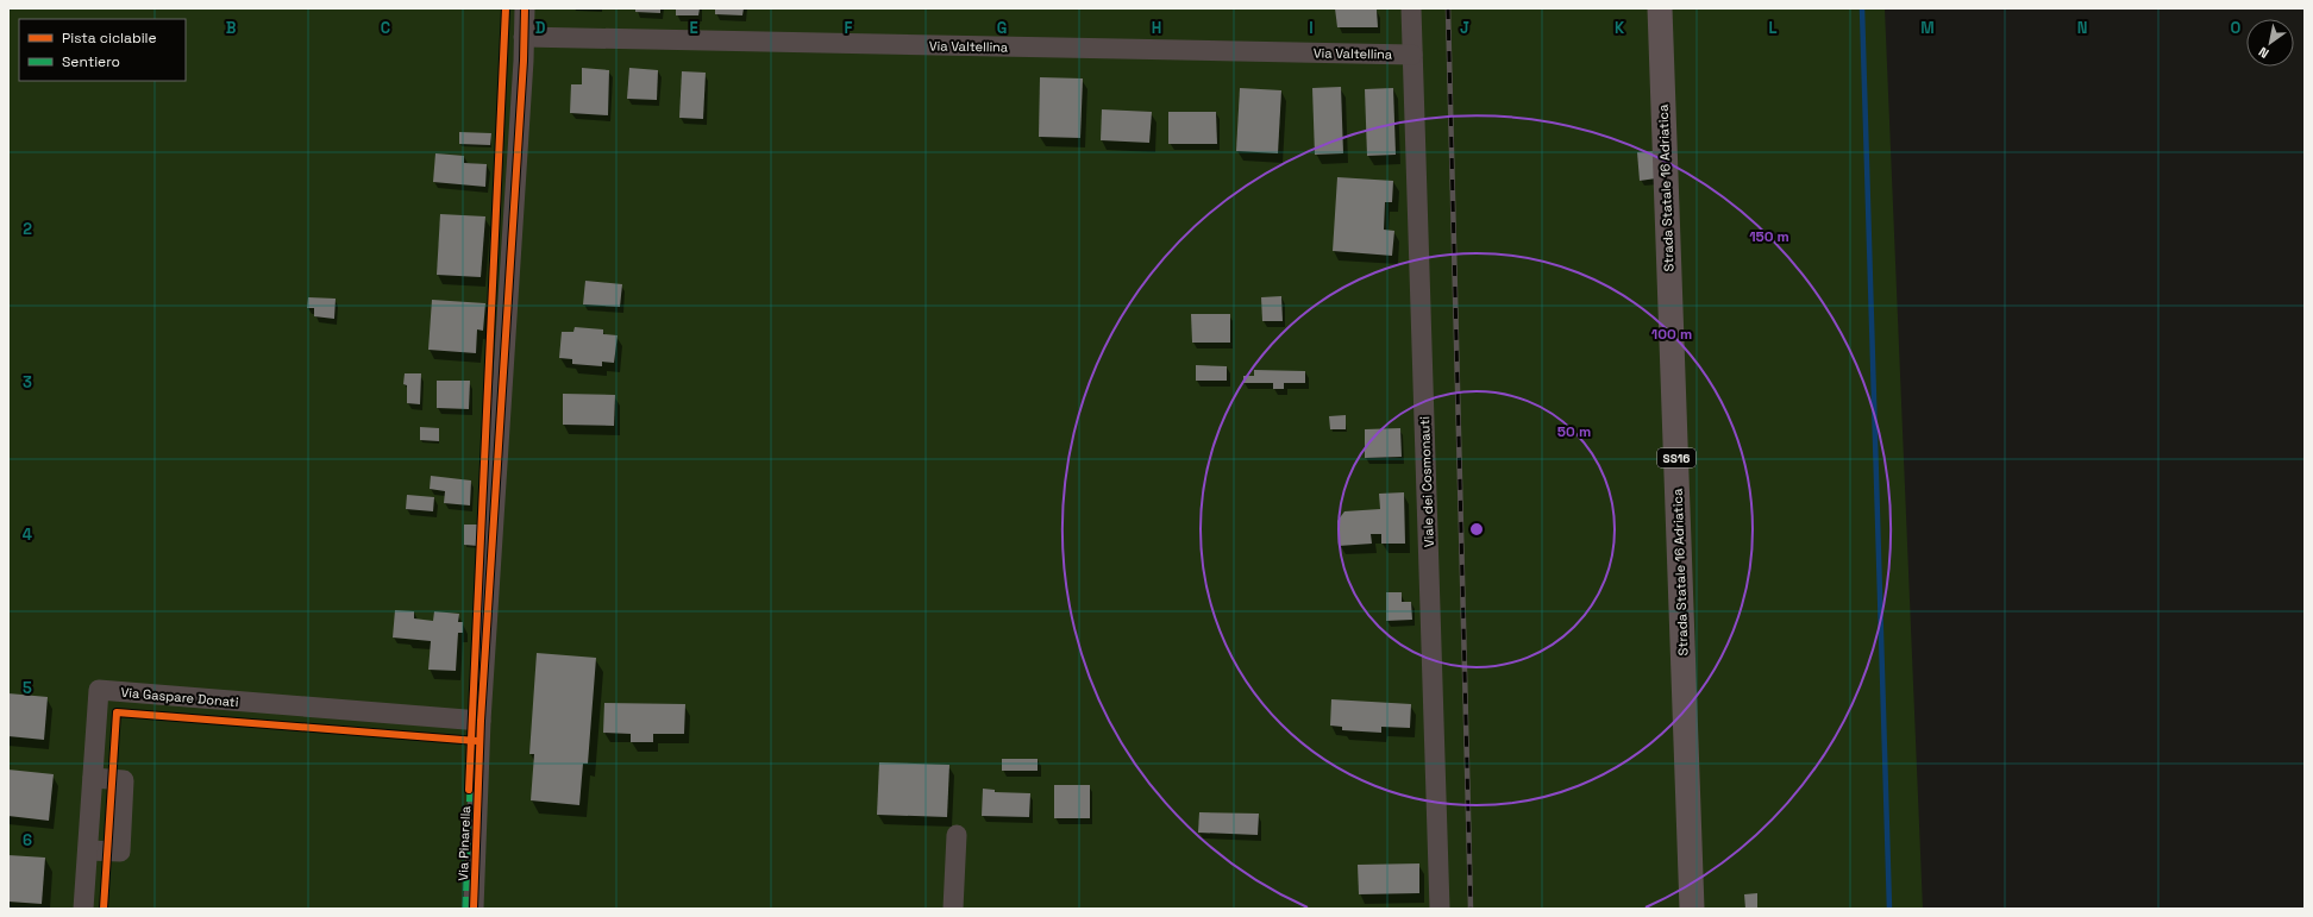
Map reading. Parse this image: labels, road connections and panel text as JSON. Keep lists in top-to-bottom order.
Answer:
{
  "streets": {
    "main road": ["Strada Statale 16 Adriatica", "SS16"],
    "street": [
      "Via Valtellina",
      "Viale dei Cosmonauti",
      "Via Gaspare Donati",
      "Via Pinarella"
    ]
  },
  "crossings": [
    ["Via Valtellina", "Viale dei Cosmonauti"],
    ["Via Valtellina", "Via Pinarella"],
    ["Via Gaspare Donati", "Via Pinarella"]
  ],
  "legend": ["Pista ciclabile", "Sentiero"],
  "north": "bottom left",
  "grid": {
    "columns": [
      "B",
      "C",
      "D",
      "E",
      "F",
      "G",
      "H",
      "I",
      "J",
      "K",
      "L",
      "M",
      "N",
      "O"
    ],
    "rows": [
      "2",
      "3",
      "4",
      "5",
      "6"
    ]
  },
  "rings": ["150 m", "100 m", "50 m"]
}
